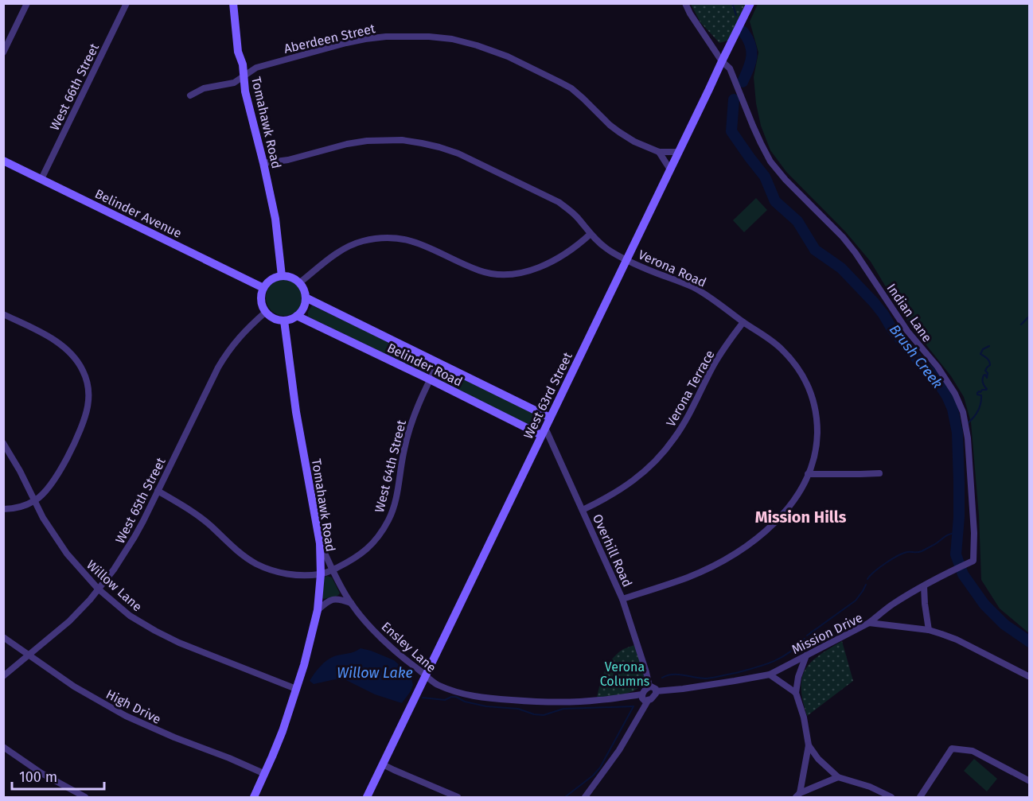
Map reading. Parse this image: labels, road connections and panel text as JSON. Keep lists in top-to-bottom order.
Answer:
{
  "streets": {
    "street": [
      "Aberdeen Street",
      "West 66th Street",
      "Tomahawk Road",
      "Belinder Avenue",
      "Verona Road",
      "Indian Lane",
      "Belinder Road",
      "Verona Terrace",
      "West 63rd Street",
      "West 64th Street",
      "West 65th Street",
      "Overhill Road",
      "Willow Lane",
      "Mission Drive",
      "Ensley Lane",
      "High Drive"
    ]
  },
  "crossings": [
    ["Aberdeen Street", "Tomahawk Road"],
    ["Aberdeen Street", "West 63rd Street"],
    ["West 66th Street", "Belinder Avenue"],
    ["Tomahawk Road", "Belinder Avenue"],
    ["Tomahawk Road", "Verona Road"],
    ["Tomahawk Road", "Belinder Road"],
    ["Tomahawk Road", "West 64th Street"],
    ["Tomahawk Road", "West 65th Street"],
    ["Tomahawk Road", "Willow Lane"],
    ["Tomahawk Road", "Ensley Lane"],
    ["Tomahawk Road", "High Drive"],
    ["Belinder Avenue", "Belinder Road"],
    ["Belinder Avenue", "West 65th Street"],
    ["Verona Road", "Verona Terrace"],
    ["Verona Road", "West 63rd Street"],
    ["Verona Road", "Overhill Road"],
    ["Indian Lane", "West 63rd Street"],
    ["Indian Lane", "Mission Drive"],
    ["Belinder Road", "West 63rd Street"],
    ["Belinder Road", "West 64th Street"],
    ["Belinder Road", "West 65th Street"],
    ["Belinder Road", "Overhill Road"],
    ["Verona Terrace", "Overhill Road"],
    ["West 63rd Street", "Overhill Road"],
    ["West 63rd Street", "Ensley Lane"],
    ["West 64th Street", "Ensley Lane"],
    ["West 65th Street", "Willow Lane"],
    ["West 65th Street", "High Drive"],
    ["Overhill Road", "Mission Drive"],
    ["Overhill Road", "Ensley Lane"],
    ["Mission Drive", "Ensley Lane"]
  ],
  "districts": ["Mission Hills"],
  "water": ["Brush Creek", "Willow Lake"],
  "parks": ["Verona Columns"],
  "scale_bar": "100 m"
}
